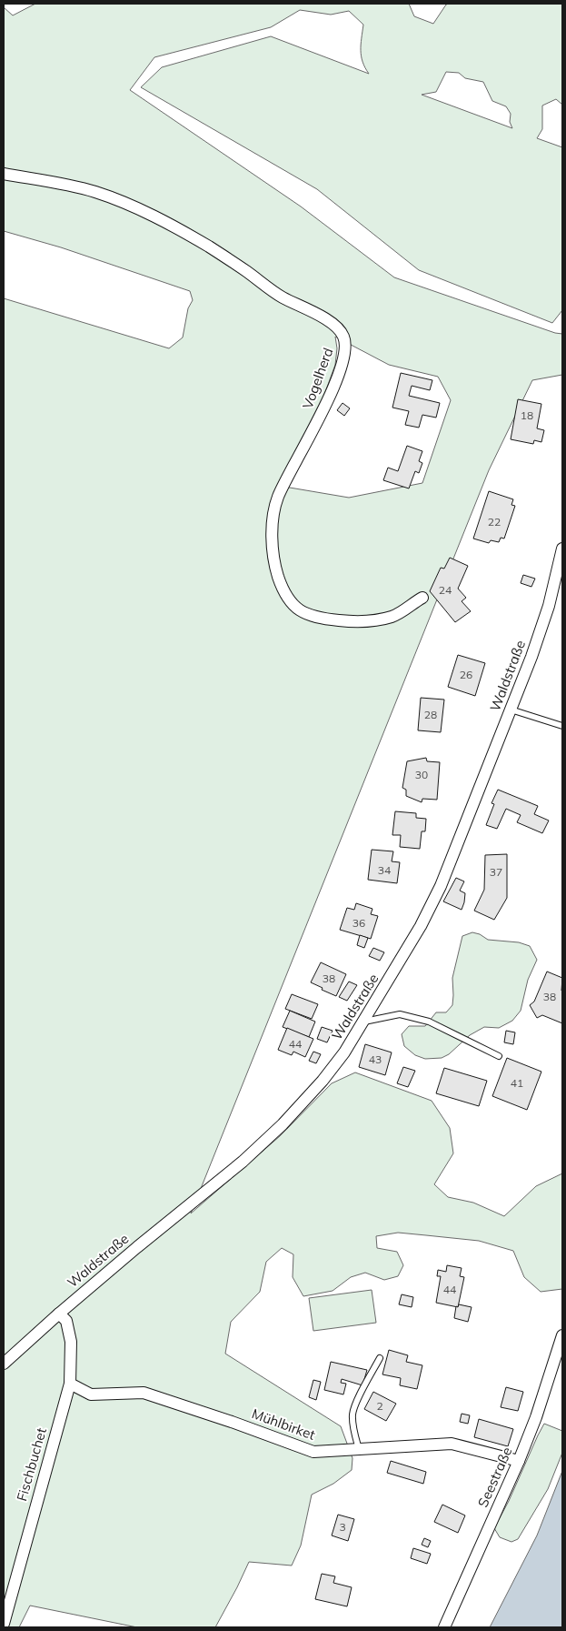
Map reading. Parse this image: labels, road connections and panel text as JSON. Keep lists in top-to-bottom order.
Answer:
{
  "streets": {
    "street": [
      "Vogelherd",
      "Waldstraße",
      "Mühlbirket",
      "Fischbuchet",
      "Seestraße"
    ]
  },
  "crossings": [
    ["Waldstraße", "Fischbuchet"],
    ["Mühlbirket", "Fischbuchet"],
    ["Mühlbirket", "Seestraße"]
  ],
  "house_numbers": [
    "18",
    "22",
    "24",
    "26",
    "28",
    "30",
    "34",
    "37",
    "36",
    "38",
    "38",
    "44",
    "43",
    "41",
    "44",
    "2",
    "3"
  ]
}
